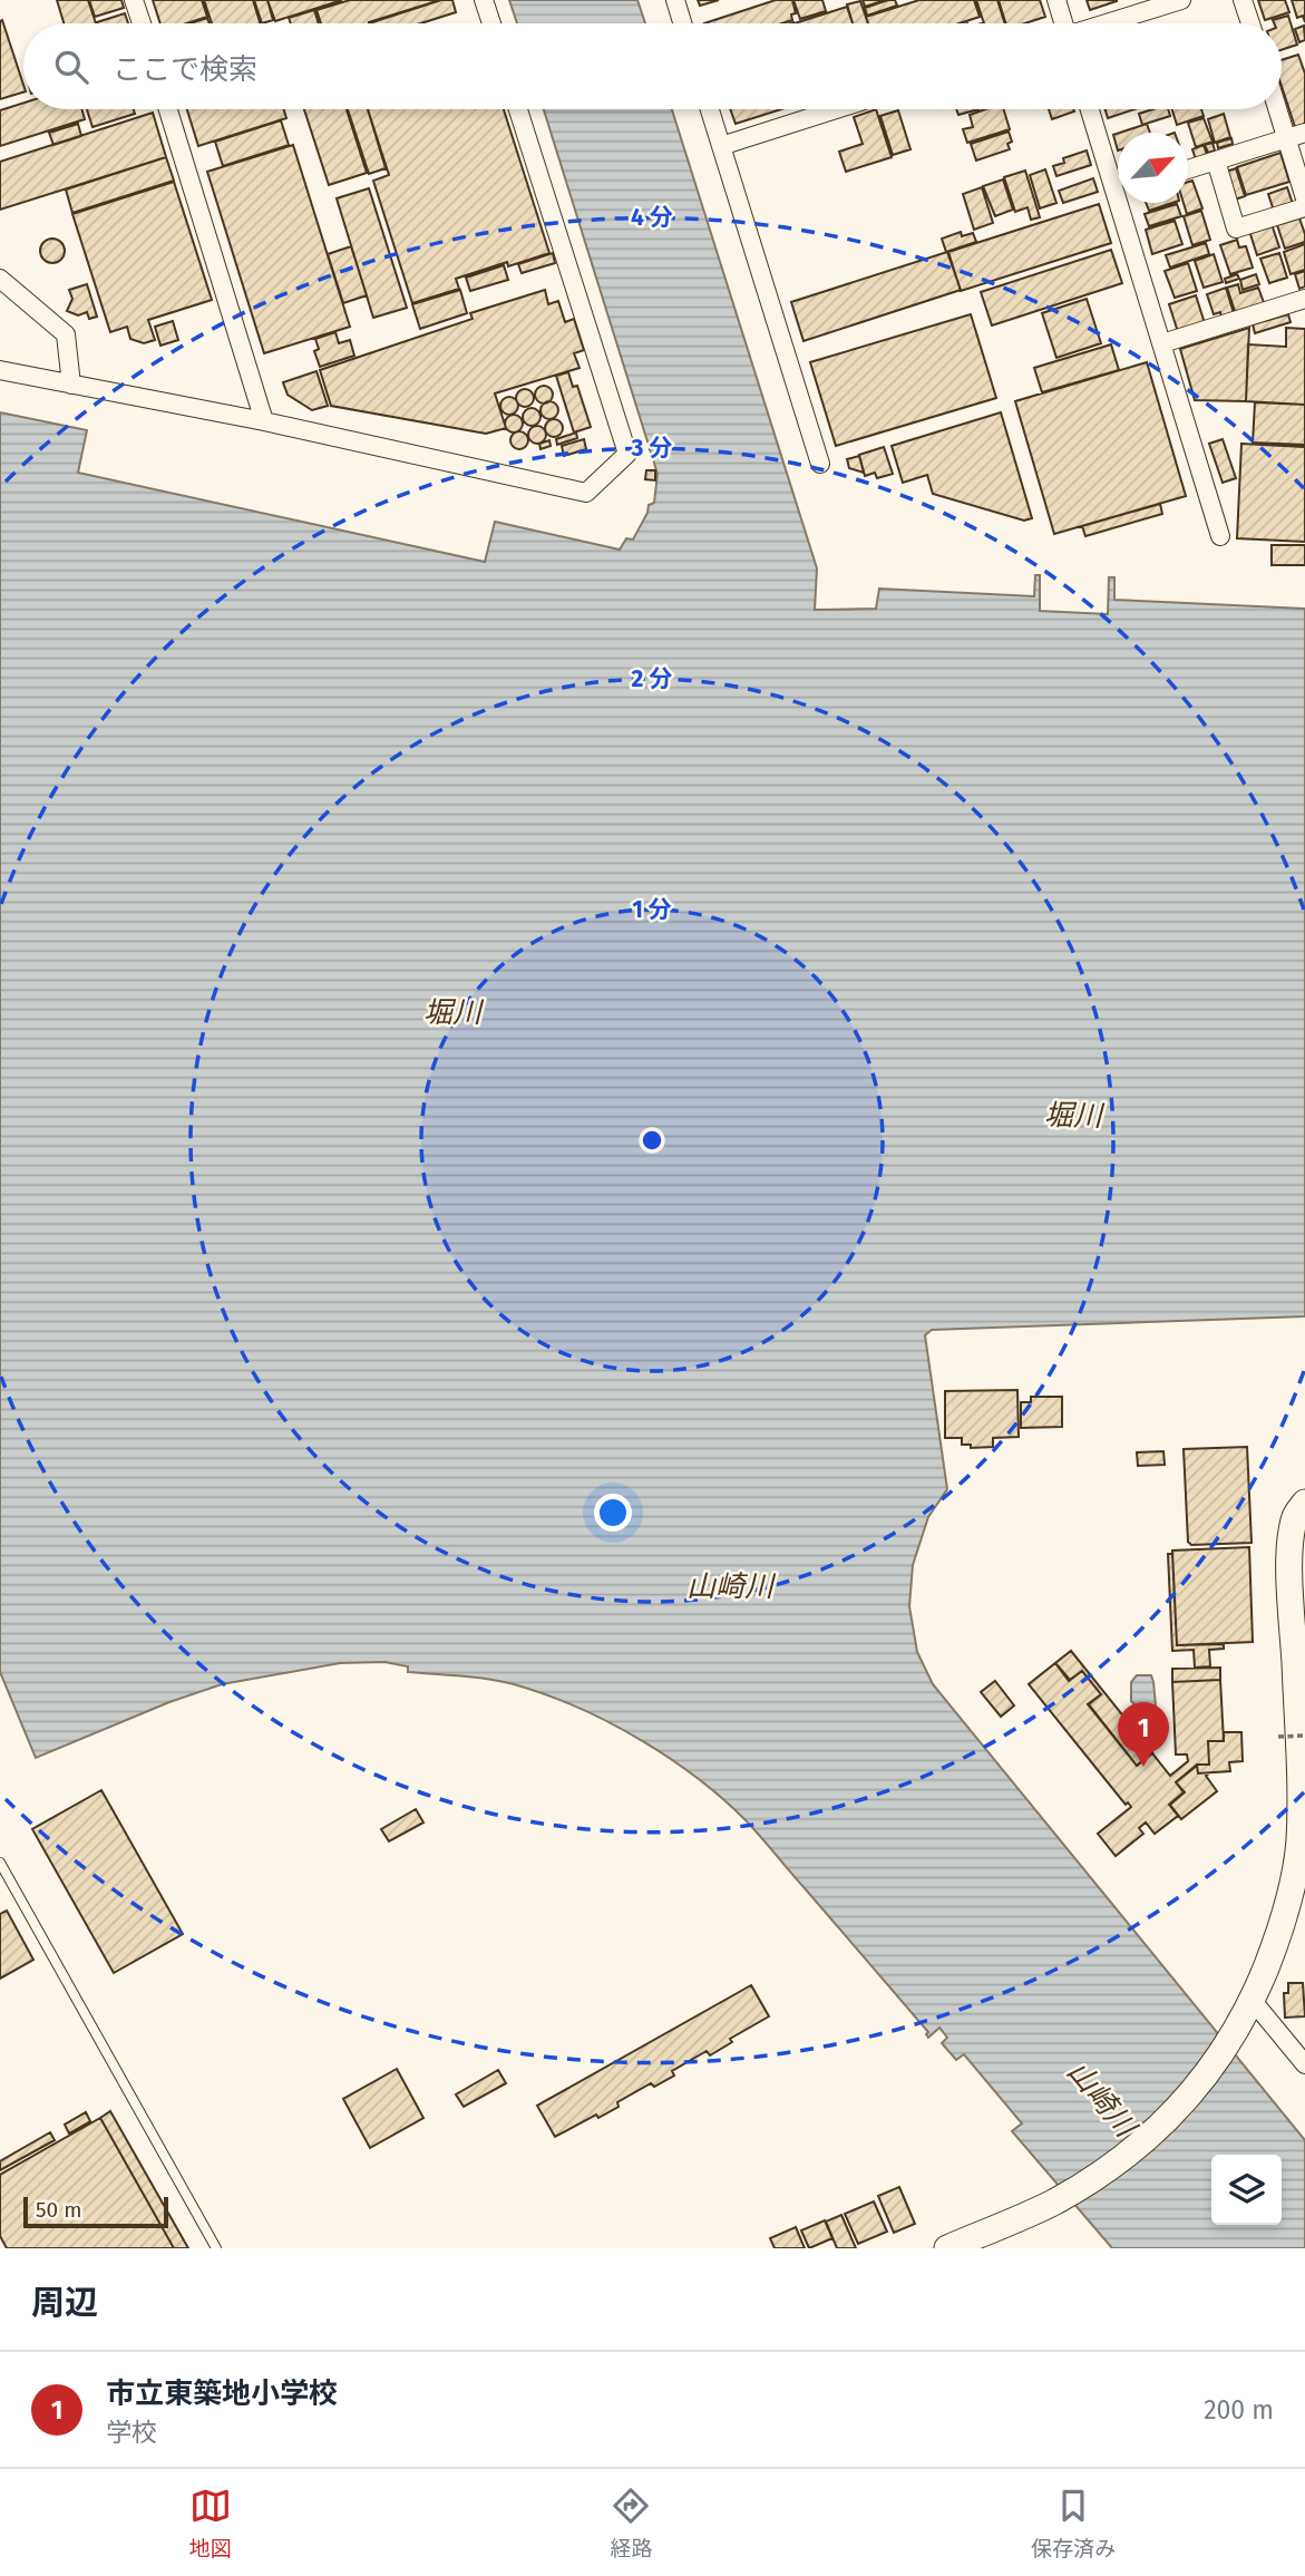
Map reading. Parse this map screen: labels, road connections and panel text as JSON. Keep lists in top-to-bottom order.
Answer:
{
  "water": ["堀川", "山崎川"],
  "scale_bar": "50 m",
  "north": "top right",
  "page": {
    "search": "ここで検索",
    "pins": "1",
    "scale": "50 m",
    "heading": "周辺",
    "list": [
      {
        "mark": "1",
        "name": "市立東築地小学校",
        "note": "学校",
        "value": "200 m"
      }
    ],
    "nav": ["地図", "経路", "保存済み"]
  },
  "rings": [
    "4 分",
    "3 分",
    "2 分",
    "1 分"
  ]
}
